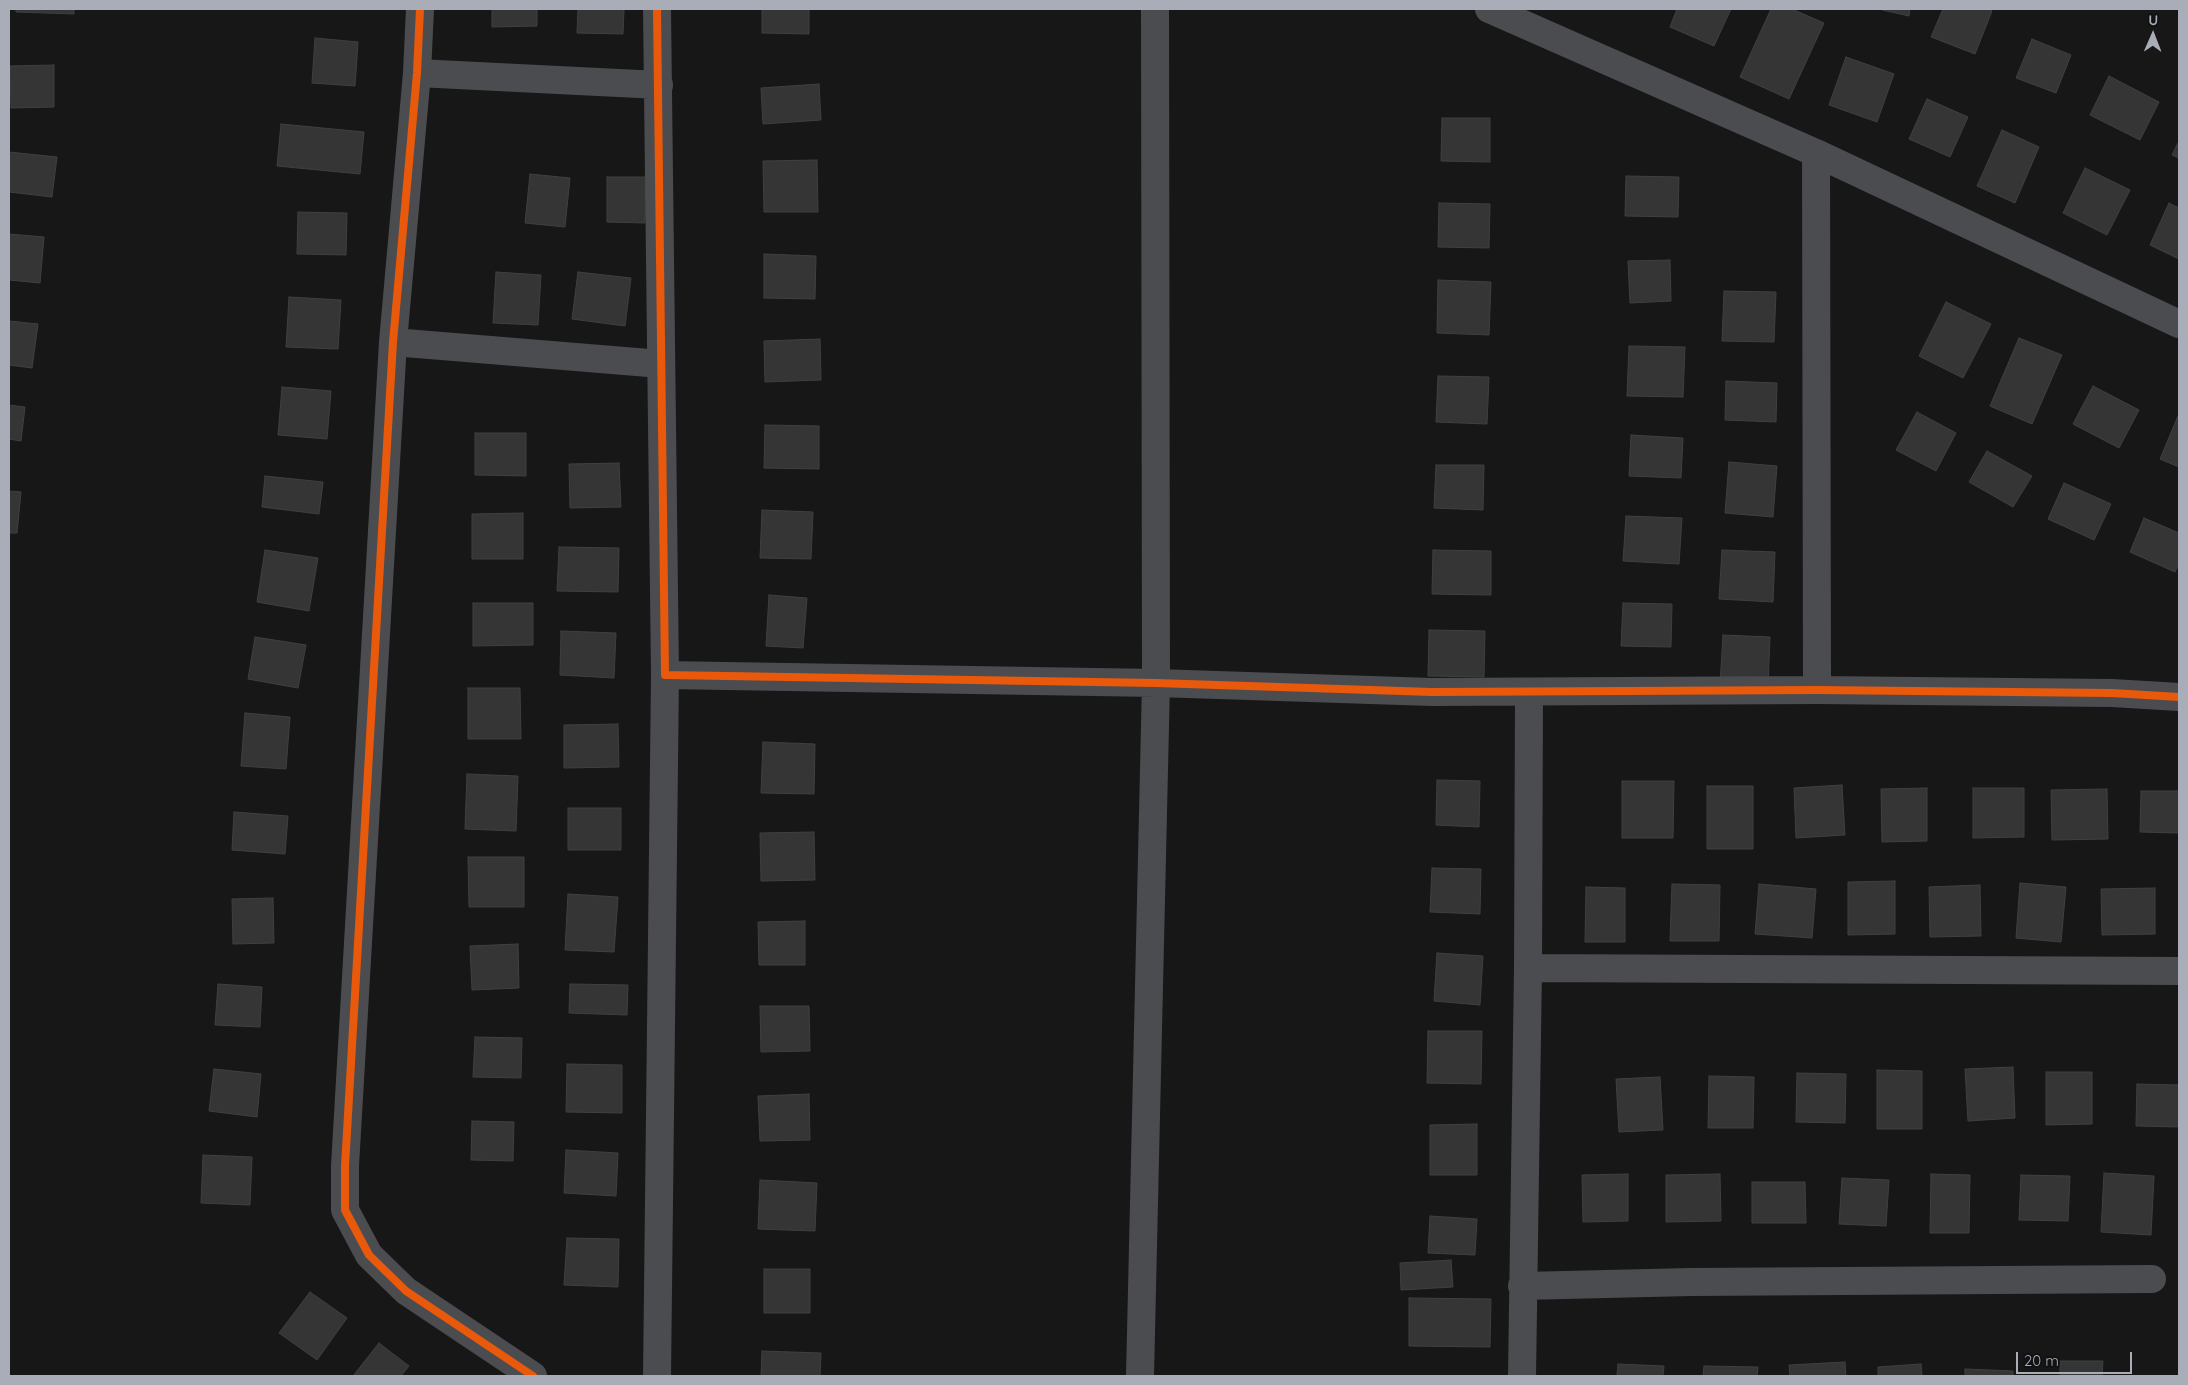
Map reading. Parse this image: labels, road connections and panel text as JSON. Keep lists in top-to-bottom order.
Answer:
{
  "scale_bar": "20 m",
  "north": "top"
}
